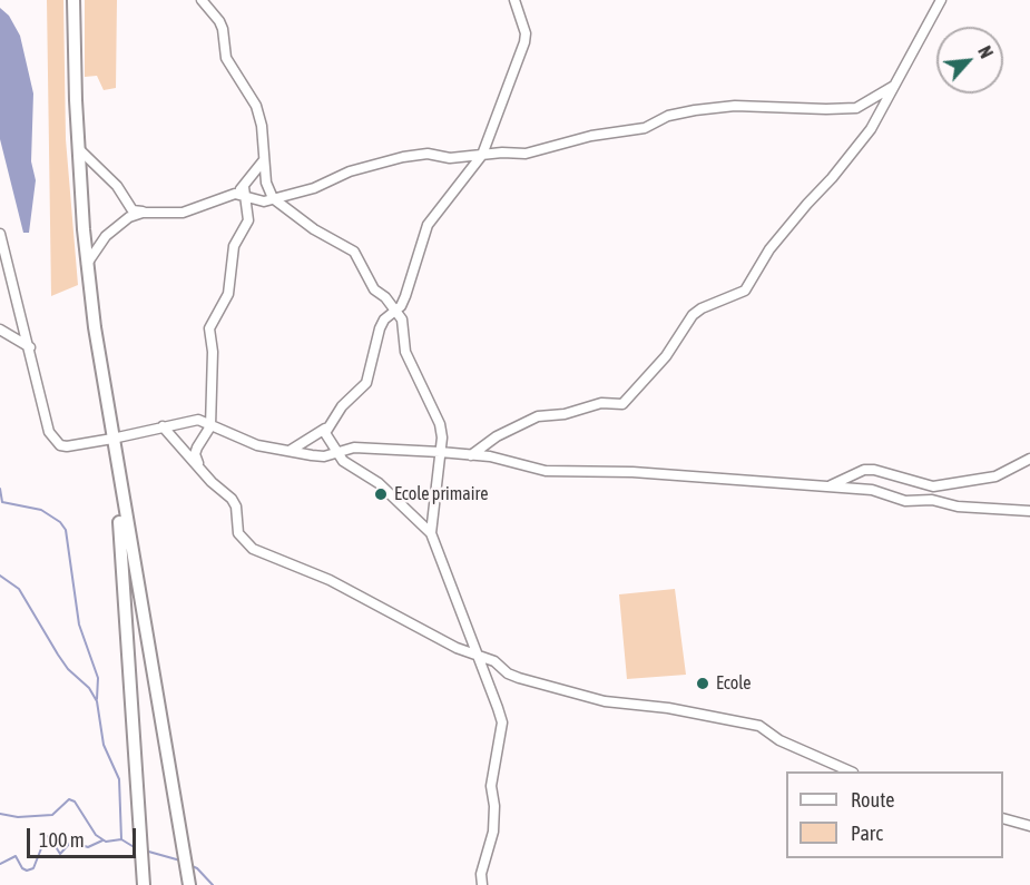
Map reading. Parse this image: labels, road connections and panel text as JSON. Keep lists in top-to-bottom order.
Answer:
{
  "places": ["Ecole primaire", "Ecole"],
  "legend": ["Route", "Parc"],
  "scale_bar": "100 m",
  "north": "top right"
}
